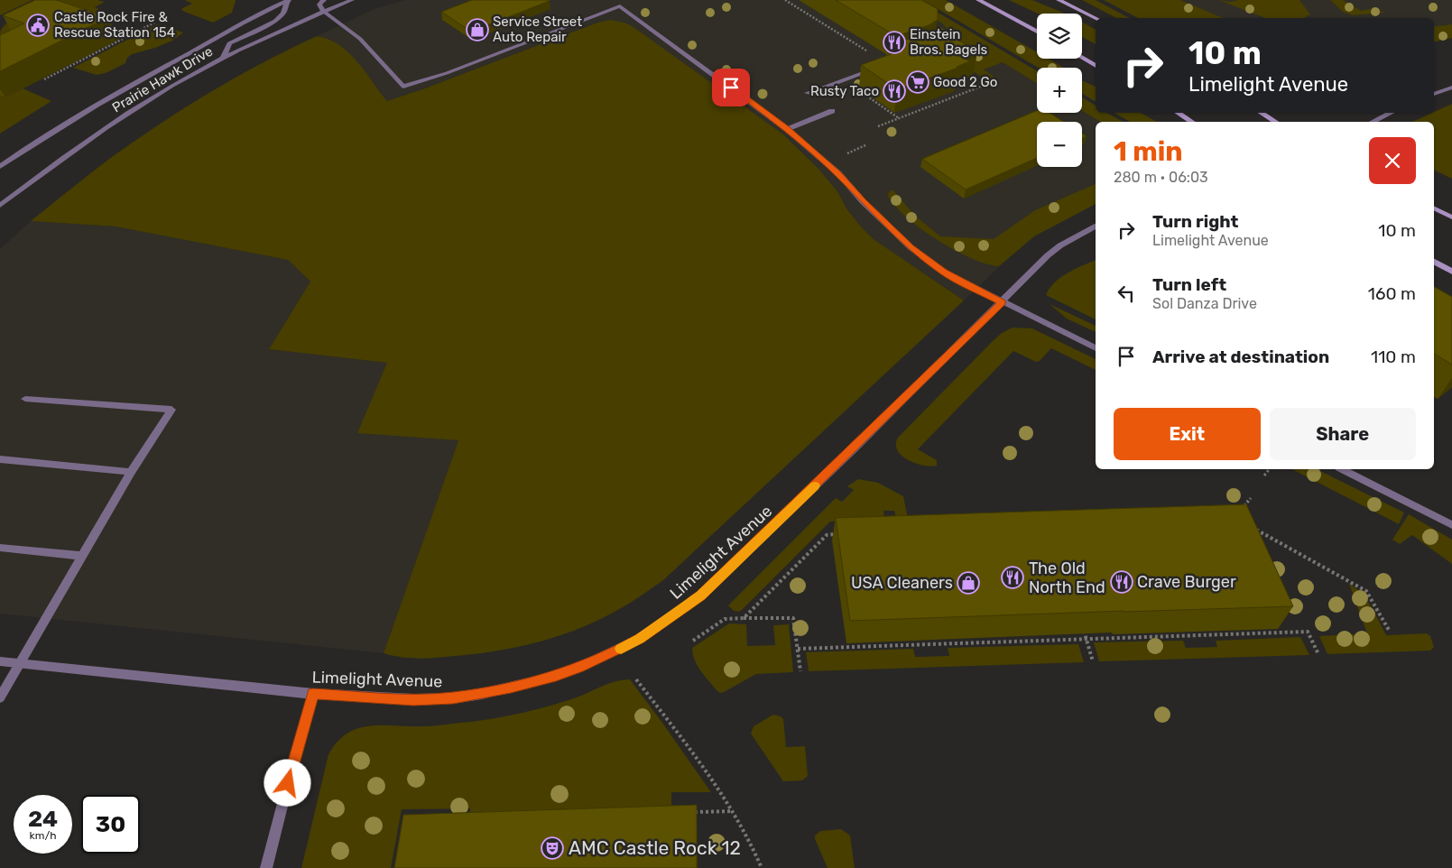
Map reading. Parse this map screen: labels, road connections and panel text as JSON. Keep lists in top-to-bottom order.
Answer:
{
  "streets": {
    "street": ["Prairie Hawk Drive", "Limelight Avenue"]
  },
  "places": {
    "public building": ["Castle Rock Fire & Rescue Station 154"],
    "shop": ["Service Street Auto Repair", "USA Cleaners"],
    "restaurant": [
      "Einstein Bros. Bagels",
      "Rusty Taco",
      "The Old North End",
      "Crave Burger"
    ],
    "supermarket": ["Good 2 Go"],
    "theatre": ["AMC Castle Rock 12"]
  },
  "page": {
    "map_buttons": ["+", "−"],
    "turn": ["10 m", "Limelight Avenue"],
    "heading": ["1 min", "280 m · 06:03"],
    "list": [
      {
        "name": "Turn right",
        "note": "Limelight Avenue",
        "value": "10 m"
      },
      {
        "name": "Turn left",
        "note": "Sol Danza Drive",
        "value": "160 m"
      },
      {
        "name": "Arrive at destination",
        "value": "110 m"
      }
    ],
    "buttons": ["Exit", "Share"],
    "speed": "24 km/h",
    "limit": "30"
  }
}
